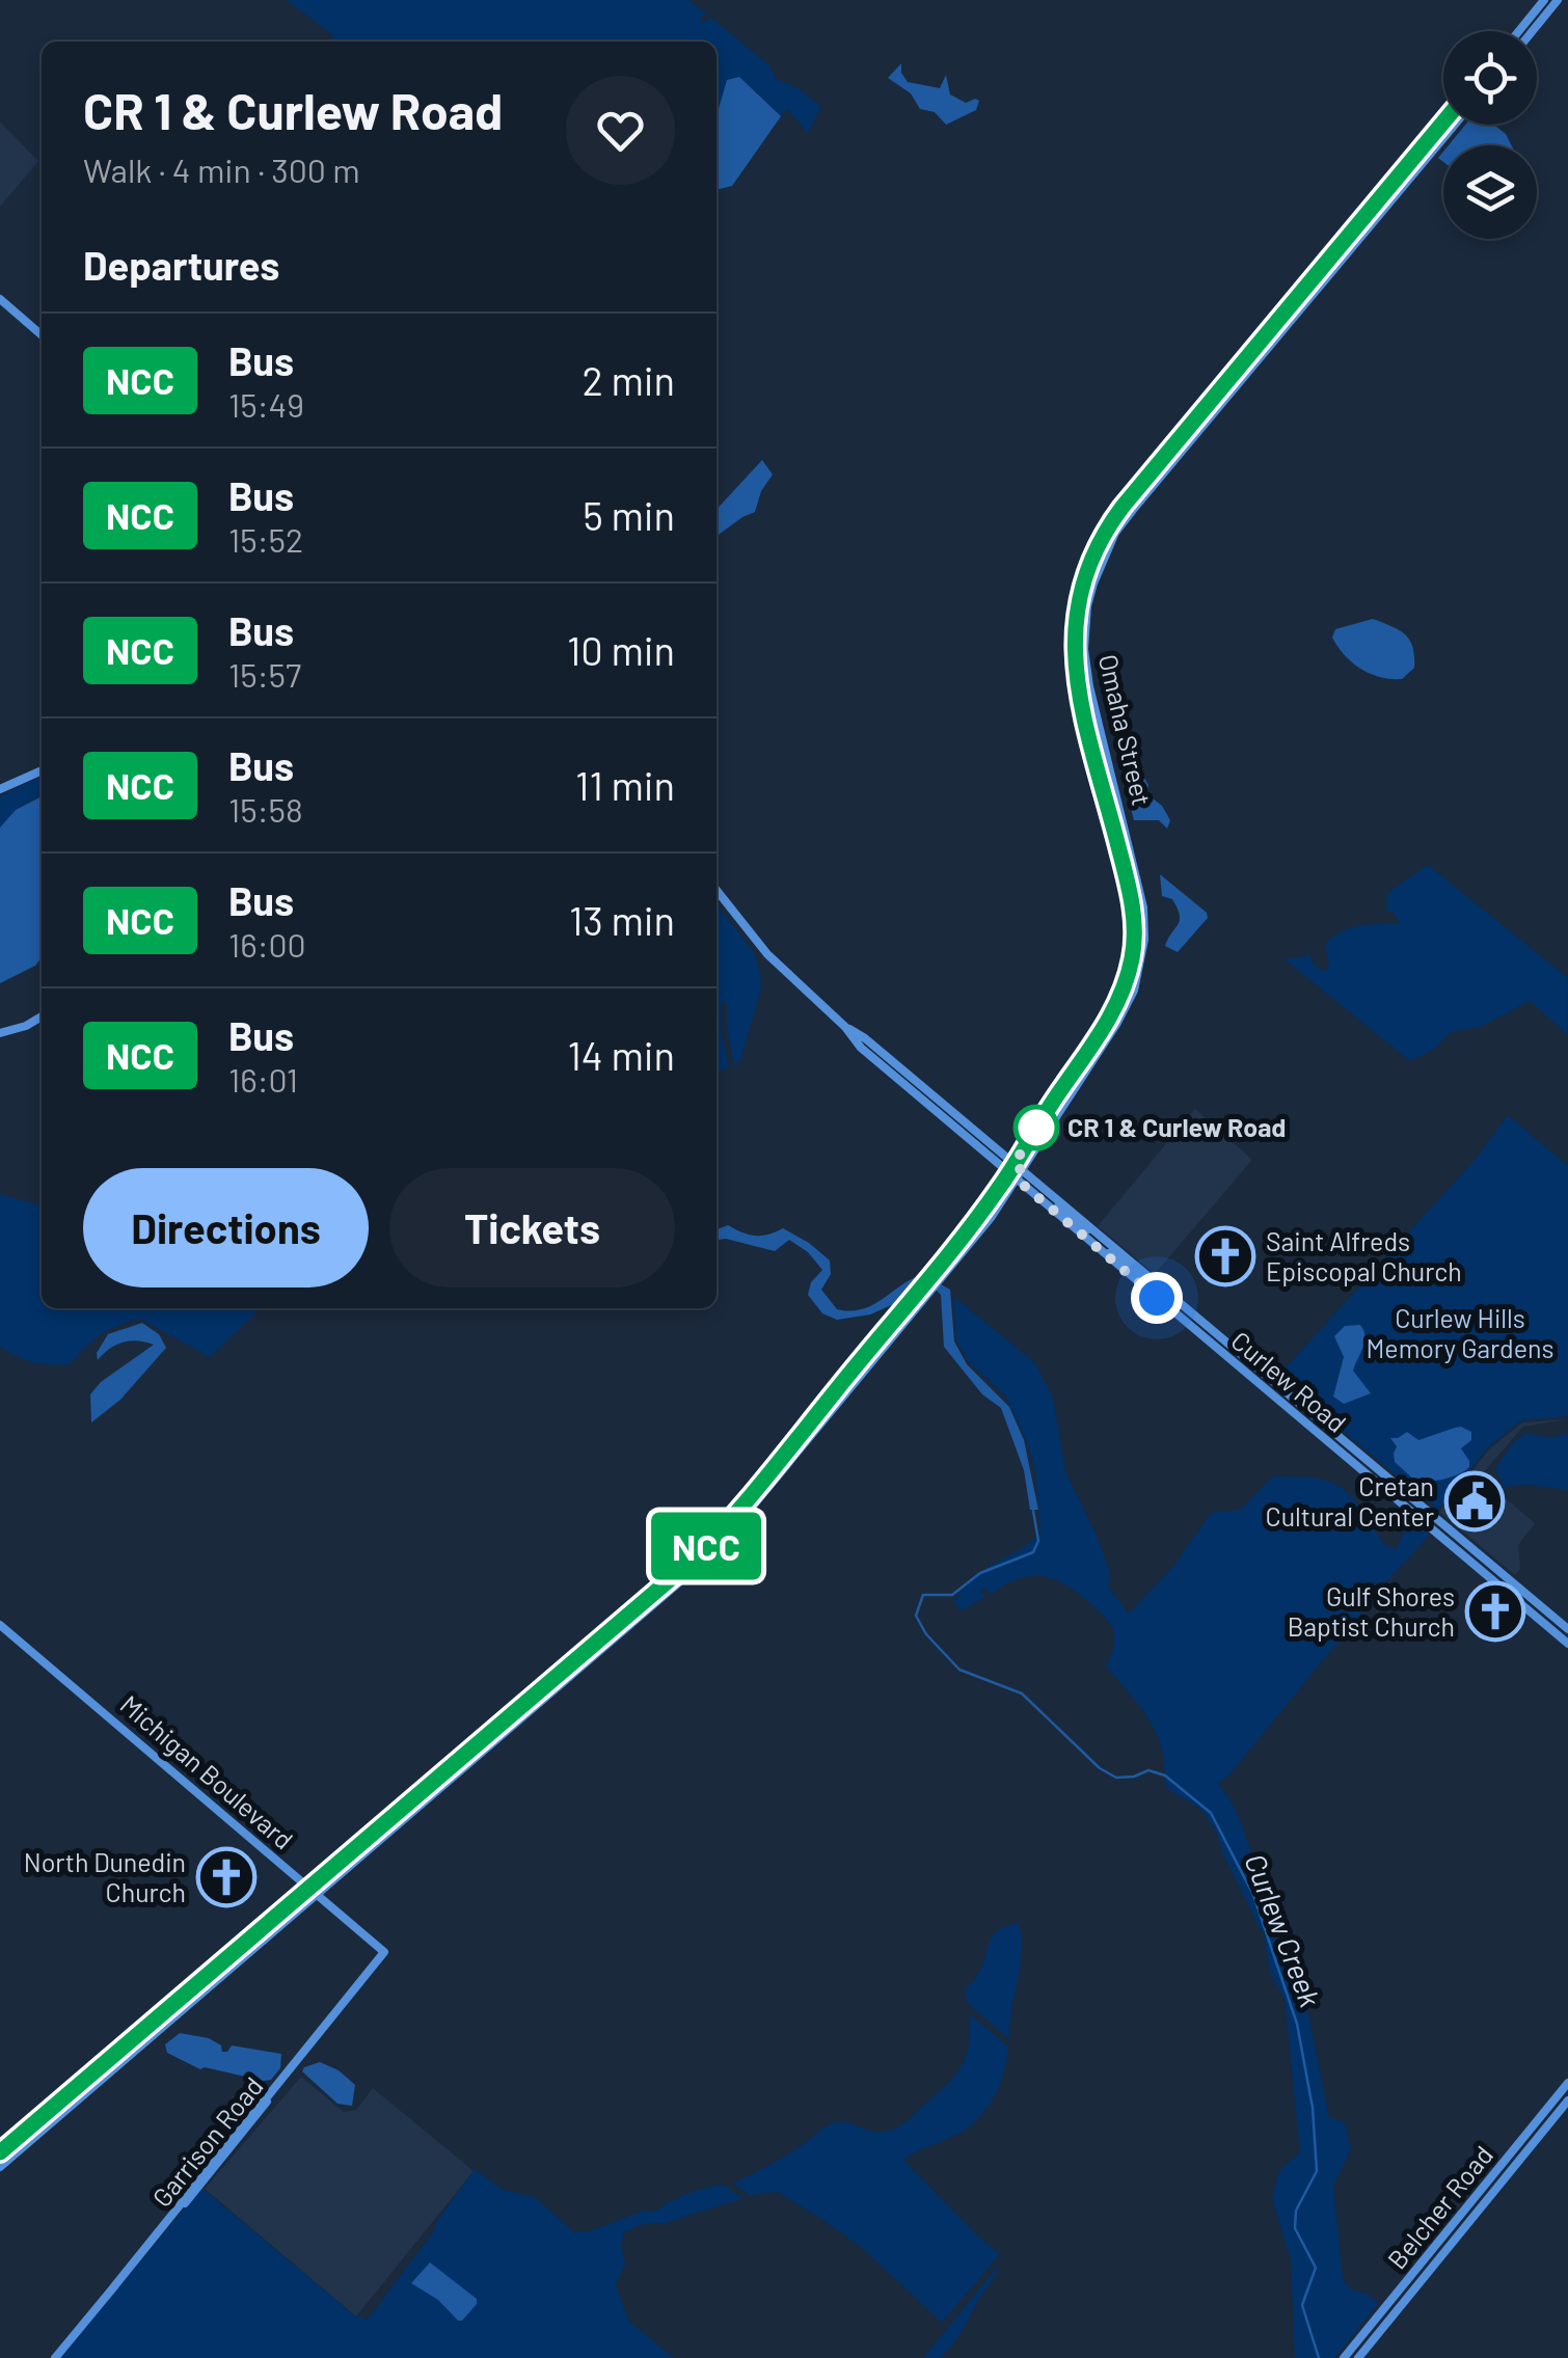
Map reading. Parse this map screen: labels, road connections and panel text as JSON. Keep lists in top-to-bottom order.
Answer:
{
  "streets": {
    "main road": [
      "Omaha Street",
      "Curlew Road",
      "Michigan Boulevard",
      "Garrison Road",
      "Belcher Road"
    ]
  },
  "crossings": [
    ["Omaha Street", "Curlew Road"],
    ["Omaha Street", "Michigan Boulevard"],
    ["Michigan Boulevard", "Garrison Road"]
  ],
  "water": ["Curlew Creek"],
  "parks": ["Curlew Hills Memory Gardens"],
  "places": {
    "other": ["CR 1 & Curlew Road"],
    "church": ["Saint Alfreds Episcopal Church", "Gulf Shores Baptist Church", "North Dunedin Church"],
    "public building": ["Cretan Cultural Center"]
  },
  "lines": ["bus line NCC"],
  "page": {
    "on_map": "NCC",
    "heading": [
      ["CR 1 & Curlew Road", "Walk · 4 min · 300 m"],
      "Departures"
    ],
    "list": [
      {
        "mark": "NCC",
        "name": "Bus",
        "note": "15:49",
        "value": "2 min"
      },
      {
        "mark": "NCC",
        "name": "Bus",
        "note": "15:52",
        "value": "5 min"
      },
      {
        "mark": "NCC",
        "name": "Bus",
        "note": "15:57",
        "value": "10 min"
      },
      {
        "mark": "NCC",
        "name": "Bus",
        "note": "15:58",
        "value": "11 min"
      },
      {
        "mark": "NCC",
        "name": "Bus",
        "note": "16:00",
        "value": "13 min"
      },
      {
        "mark": "NCC",
        "name": "Bus",
        "note": "16:01",
        "value": "14 min"
      }
    ],
    "buttons": ["Directions", "Tickets"]
  }
}
